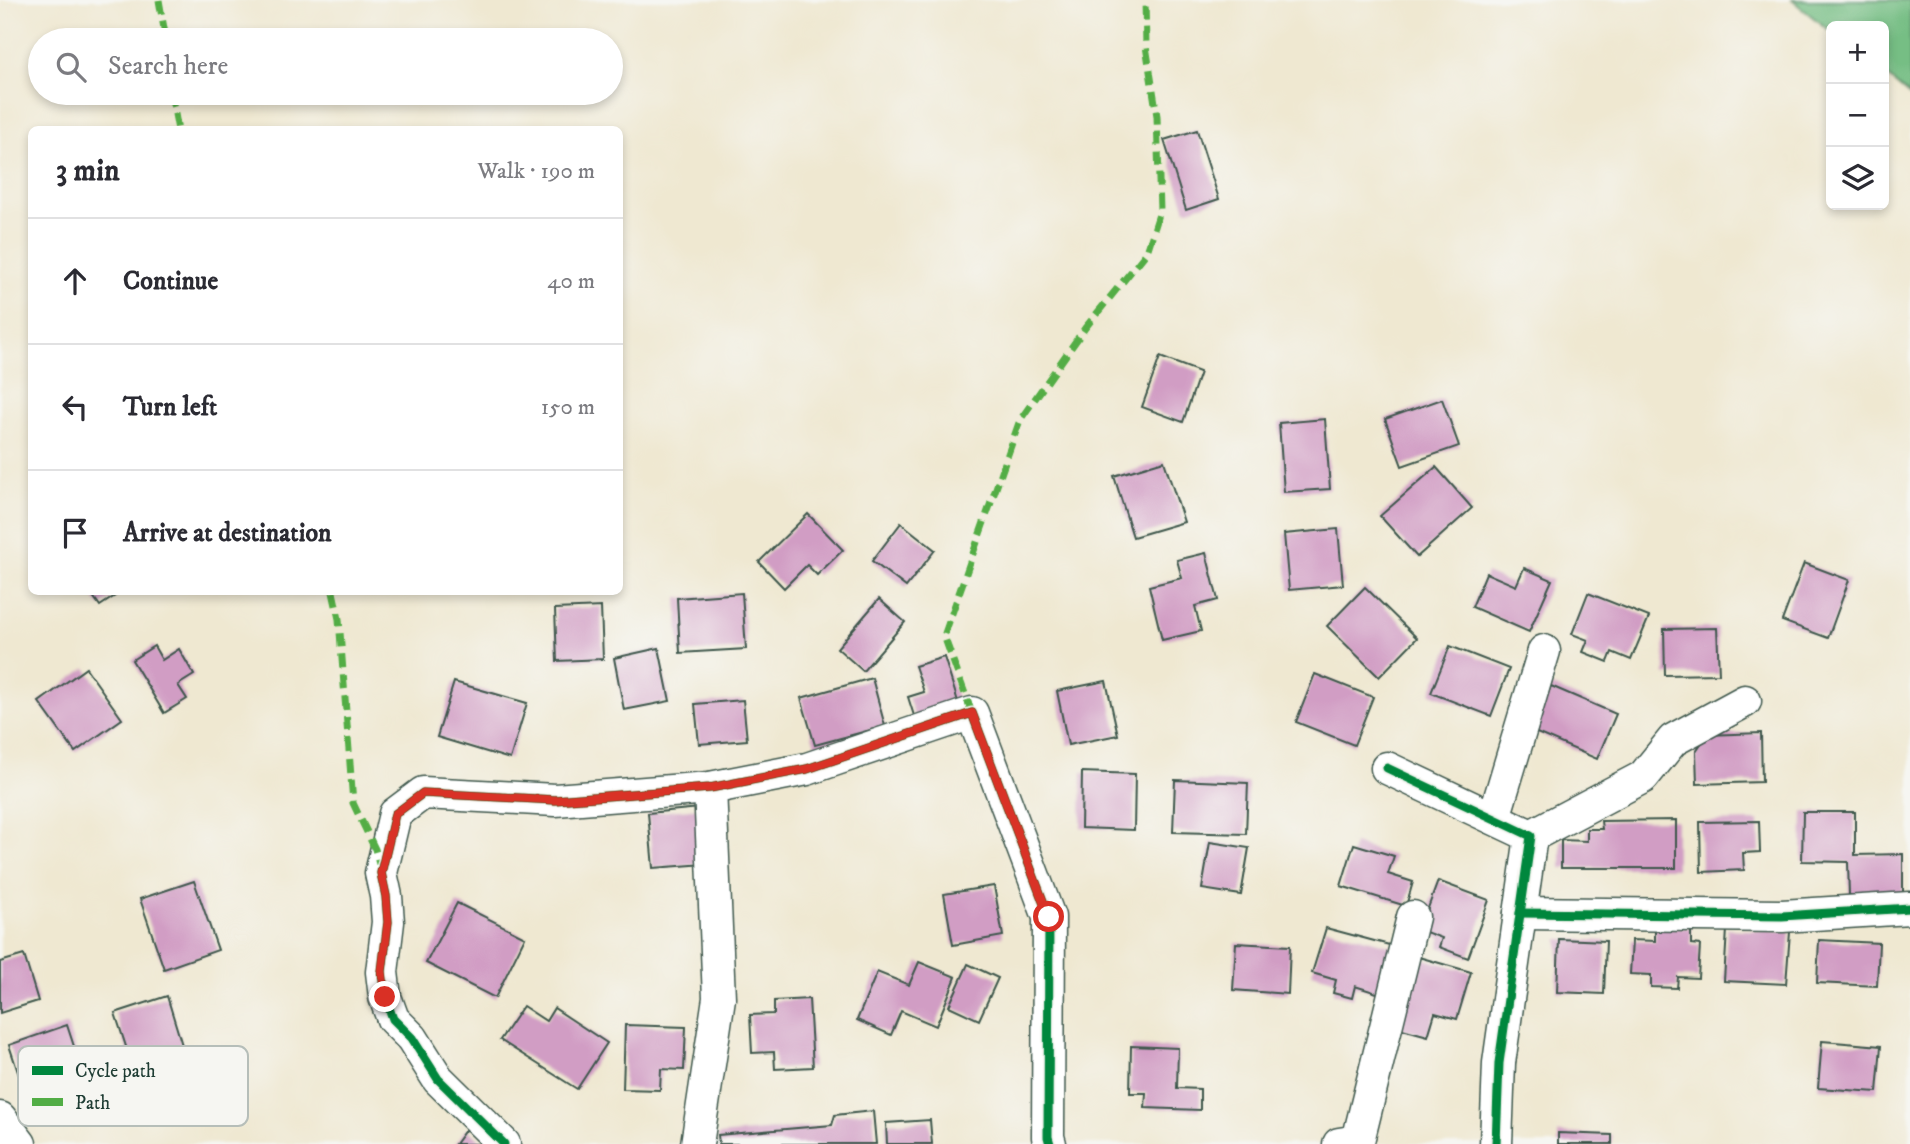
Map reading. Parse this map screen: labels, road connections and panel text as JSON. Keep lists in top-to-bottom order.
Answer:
{
  "legend": ["Cycle path", "Path"],
  "page": {
    "map_buttons": ["+", "−"],
    "search": "Search here",
    "heading": ["3 min", "Walk · 190 m"],
    "list": [
      ["Continue", "40 m"],
      ["Turn left", "150 m"],
      "Arrive at destination"
    ]
  }
}
